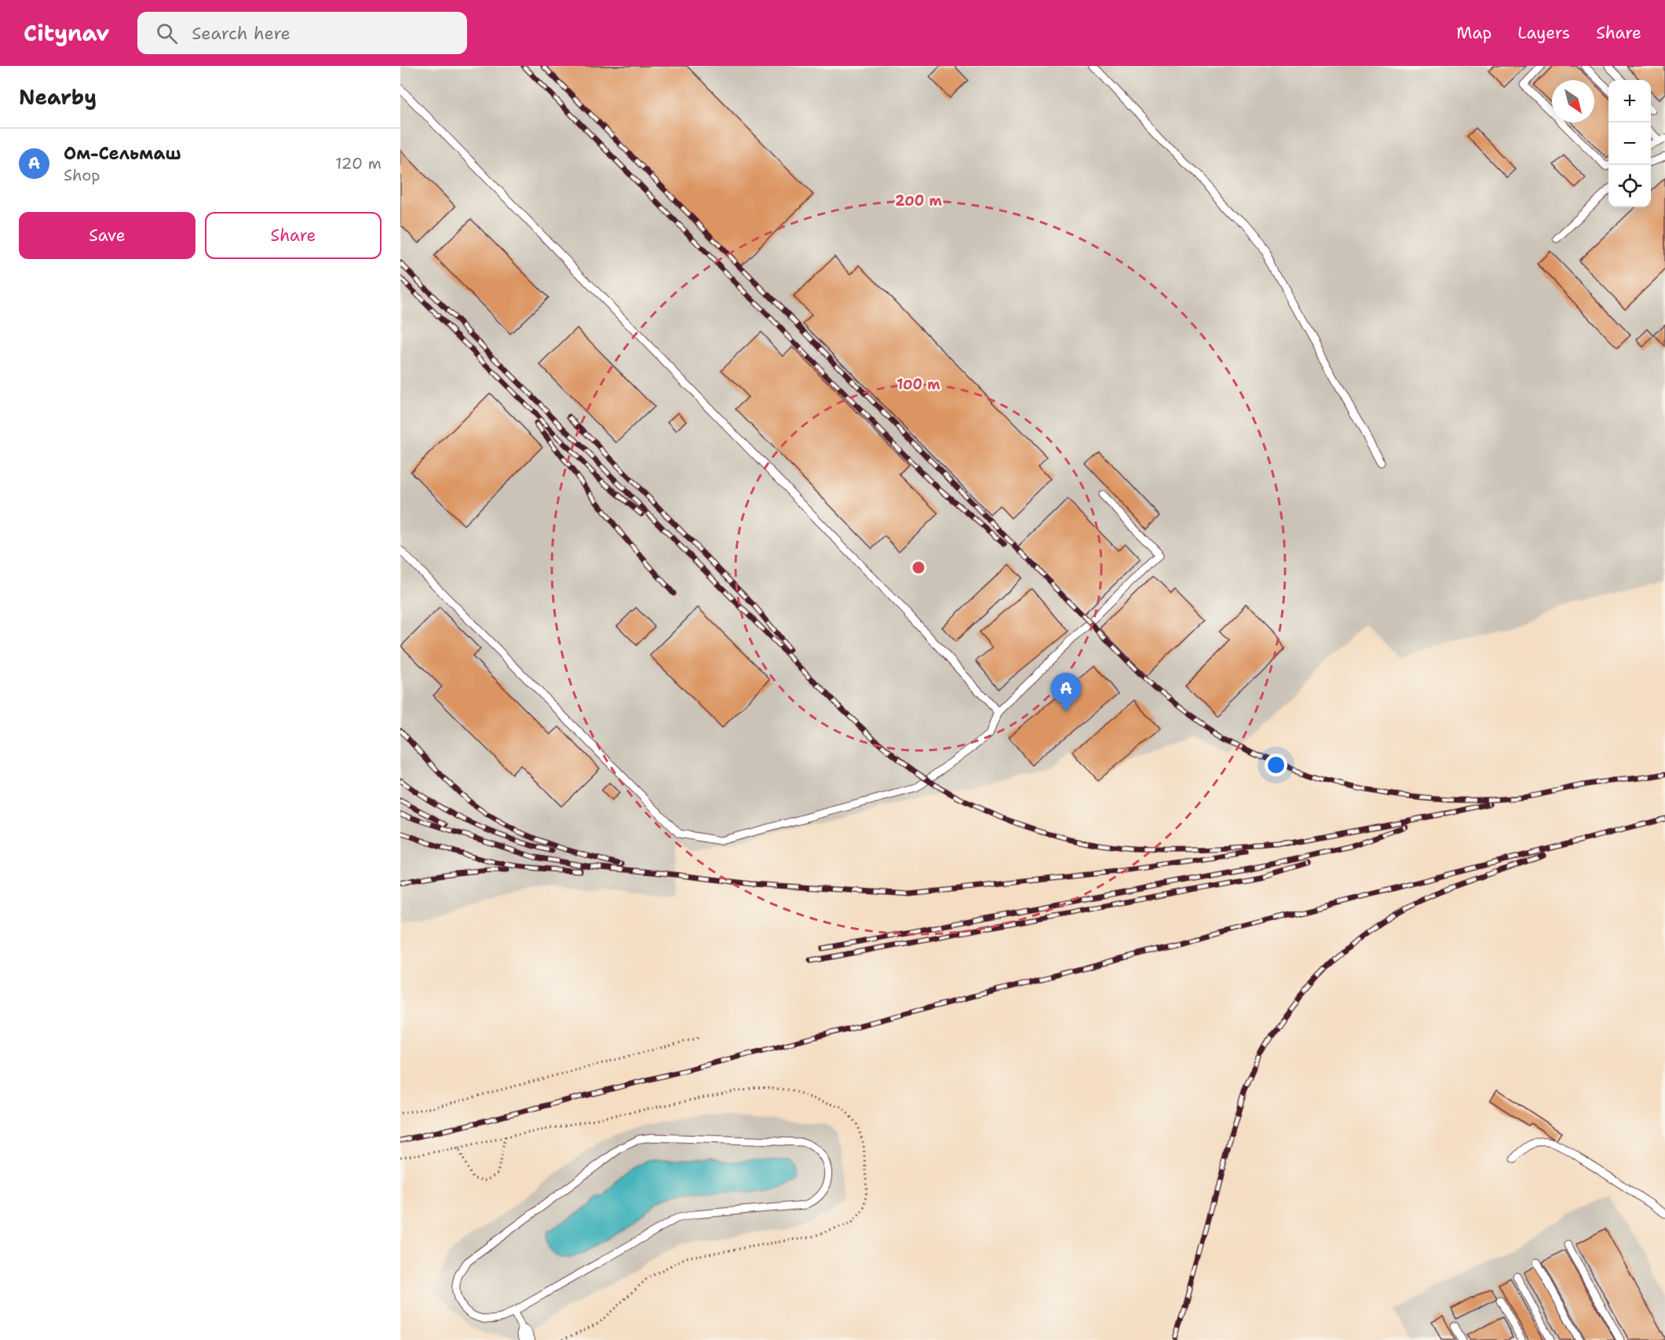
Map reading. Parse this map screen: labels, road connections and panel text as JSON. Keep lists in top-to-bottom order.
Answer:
{
  "north": "bottom right",
  "page": {
    "header": "Citynav",
    "search": "Search here",
    "nav": ["Map", "Layers", "Share"],
    "heading": "Nearby",
    "map_buttons": ["+", "−"],
    "list": [
      {
        "mark": "A",
        "name": "Ом-Сельмаш",
        "note": "Shop",
        "value": "120 m"
      }
    ],
    "buttons": ["Save", "Share"],
    "pins": "A"
  },
  "rings": ["200 m", "100 m"]
}
